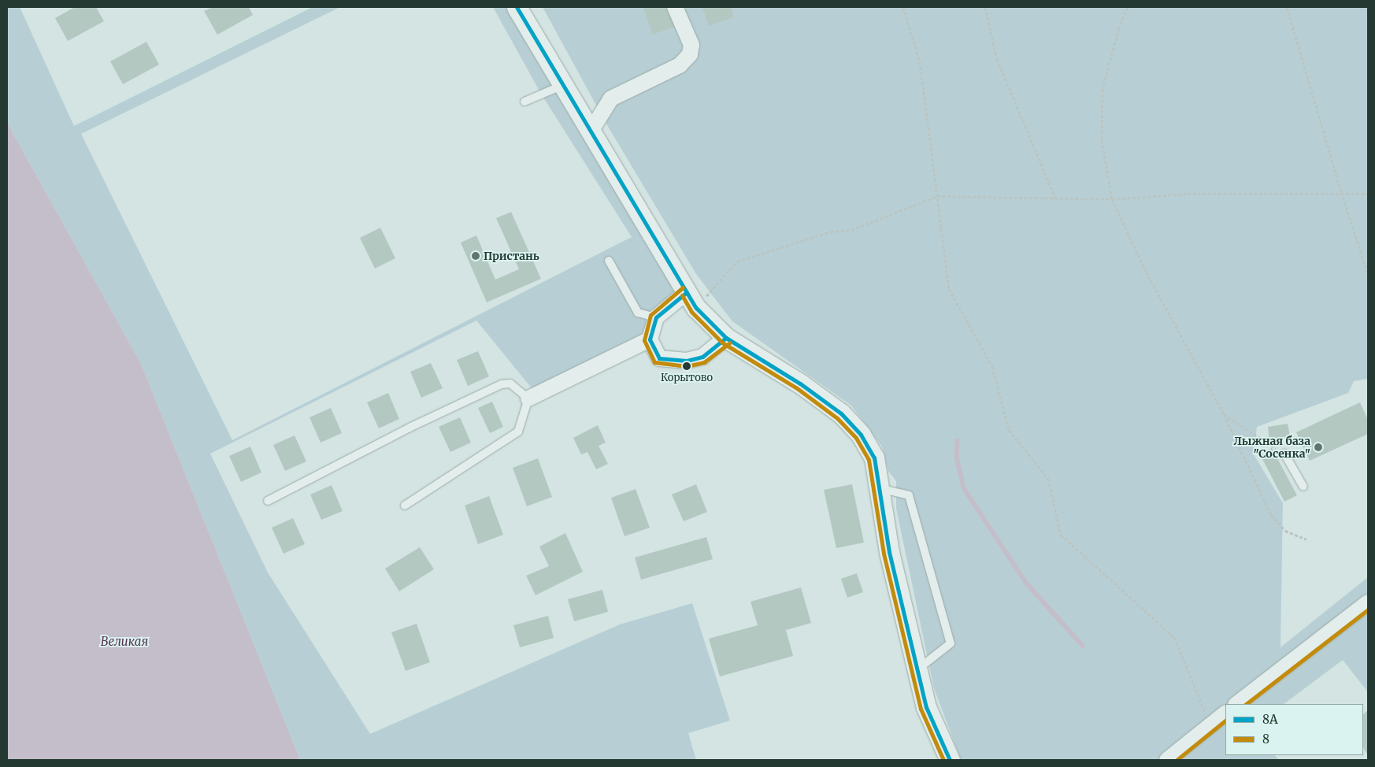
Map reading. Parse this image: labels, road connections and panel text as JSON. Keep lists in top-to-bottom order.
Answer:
{
  "water": ["Великая"],
  "places": ["Пристань", "Корытово", "Лыжная база \"Сосенка\""],
  "lines": ["transit line 8А", "transit line 8"],
  "legend": ["8А", "8"]
}
